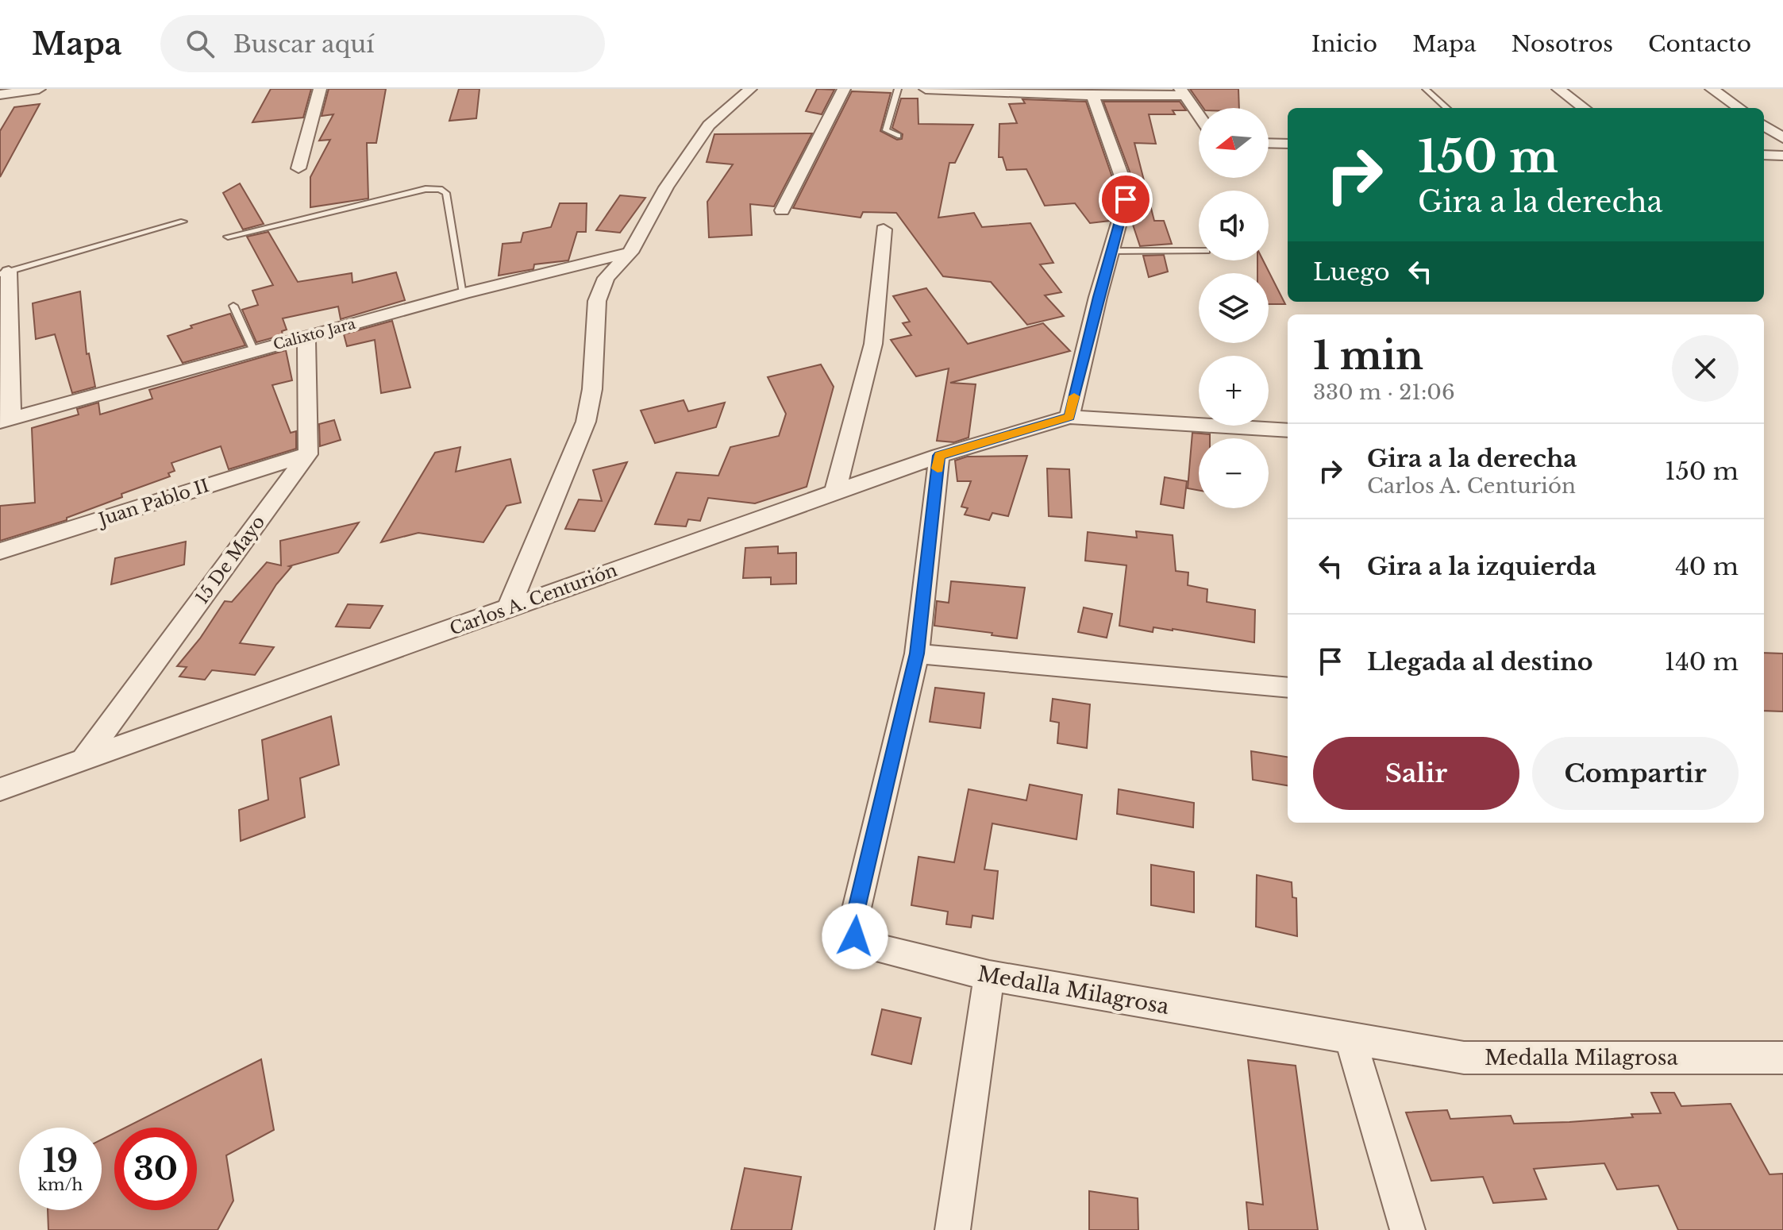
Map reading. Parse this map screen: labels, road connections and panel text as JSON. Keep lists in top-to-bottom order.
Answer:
{
  "streets": {
    "street": [
      "Calixto Jara",
      "Juan Pablo II",
      "15 De Mayo",
      "Carlos A. Centurión",
      "Medalla Milagrosa"
    ]
  },
  "crossings": [
    ["Juan Pablo II", "15 De Mayo"],
    ["15 De Mayo", "Carlos A. Centurión"],
    ["Carlos A. Centurión", "Medalla Milagrosa"]
  ],
  "north": "left",
  "page": {
    "header": "Mapa",
    "search": "Buscar aquí",
    "nav": [
      "Inicio",
      "Mapa",
      "Nosotros",
      "Contacto"
    ],
    "map_buttons": ["+", "−"],
    "turn": ["150 m", "Gira a la derecha"],
    "then": "Luego",
    "heading": ["1 min", "330 m · 21:06"],
    "list": [
      {
        "name": "Gira a la derecha",
        "note": "Carlos A. Centurión",
        "value": "150 m"
      },
      {
        "name": "Gira a la izquierda",
        "value": "40 m"
      },
      {
        "name": "Llegada al destino",
        "value": "140 m"
      }
    ],
    "buttons": ["Salir", "Compartir"],
    "speed": "19 km/h",
    "limit": "30"
  }
}
